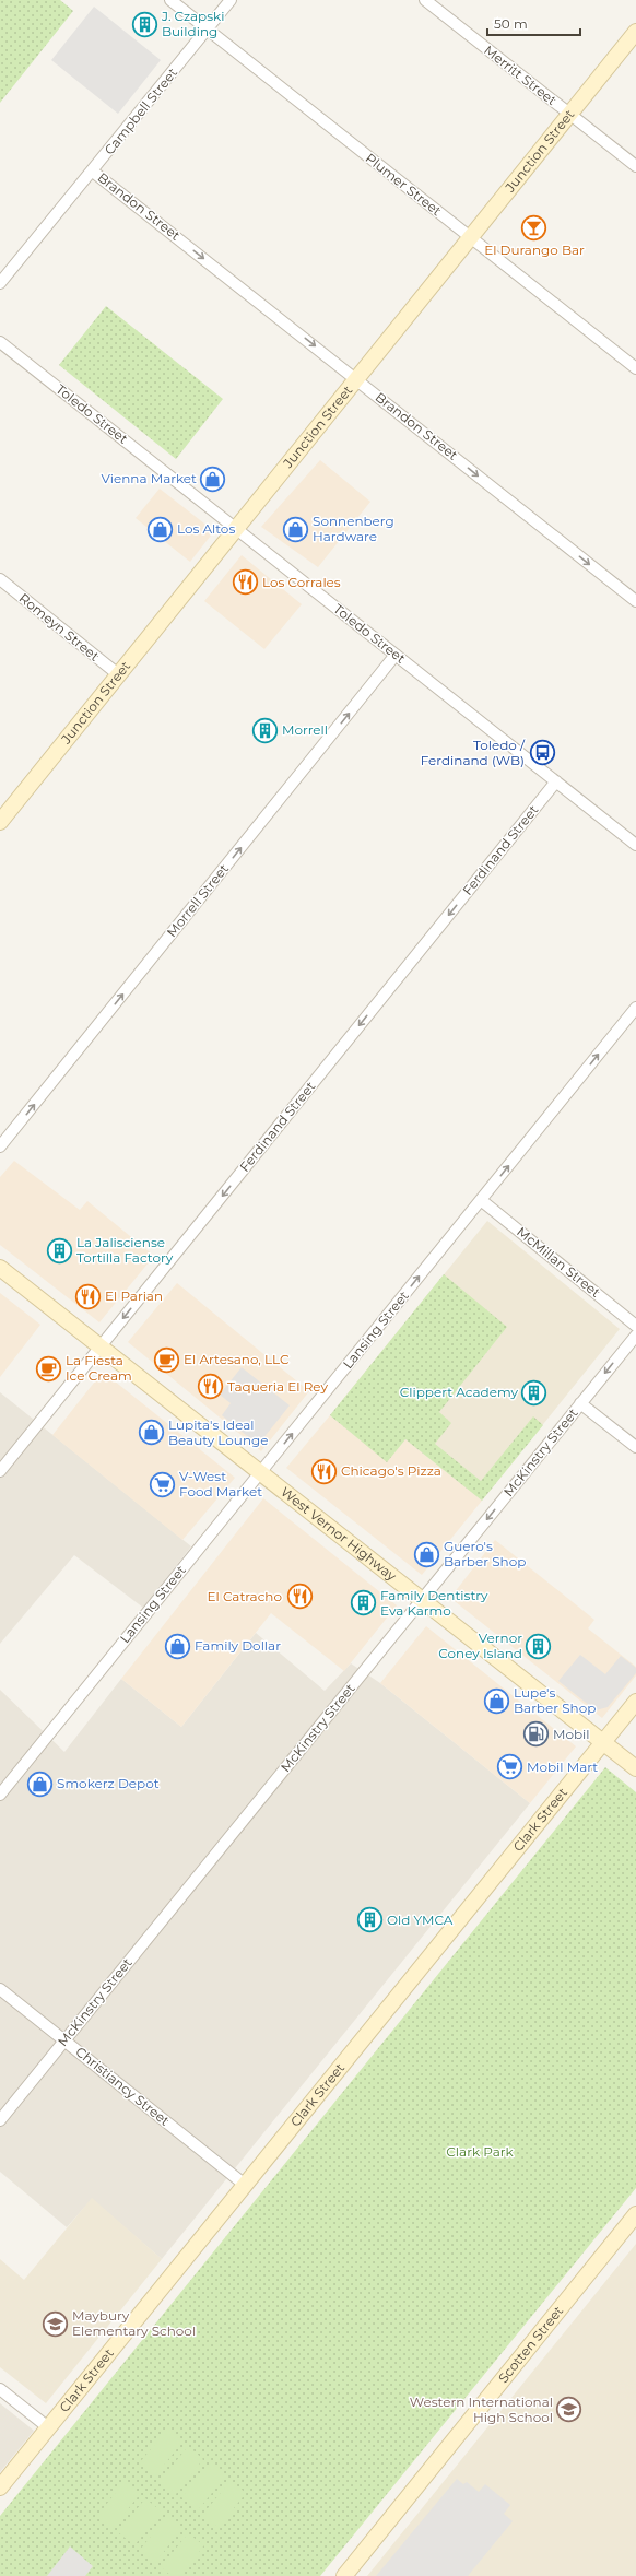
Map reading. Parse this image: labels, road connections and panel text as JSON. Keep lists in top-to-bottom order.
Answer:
{
  "streets": {
    "street": [
      "Merritt Street",
      "Campbell Street",
      "Junction Street",
      "Plumer Street",
      "Brandon Street",
      "Toledo Street",
      "Romeyn Street",
      "Ferdinand Street",
      "Morrell Street",
      "McMillan Street",
      "Lansing Street",
      "McKinstry Street",
      "West Vernor Highway",
      "Clark Street",
      "Christiancy Street",
      "Scotten Street"
    ]
  },
  "crossings": [
    ["Merritt Street", "Junction Street"],
    ["Campbell Street", "Plumer Street"],
    ["Campbell Street", "Brandon Street"],
    ["Junction Street", "Plumer Street"],
    ["Junction Street", "Brandon Street"],
    ["Junction Street", "Toledo Street"],
    ["Junction Street", "Romeyn Street"],
    ["Toledo Street", "Ferdinand Street"],
    ["Toledo Street", "Morrell Street"],
    ["Ferdinand Street", "West Vernor Highway"],
    ["McMillan Street", "Lansing Street"],
    ["Lansing Street", "West Vernor Highway"],
    ["McKinstry Street", "West Vernor Highway"],
    ["McKinstry Street", "Christiancy Street"],
    ["West Vernor Highway", "Clark Street"],
    ["Clark Street", "Christiancy Street"]
  ],
  "one_way": [
    "Brandon Street",
    "Ferdinand Street",
    "Morrell Street",
    "Lansing Street"
  ],
  "parks": ["Clark Park"],
  "places": {
    "building": [
      "J. Czapski Building",
      "Morrell",
      "La Jalisciense Tortilla Factory",
      "Clippert Academy",
      "Family Dentistry Eva Karmo",
      "Vernor Coney Island",
      "Old YMCA"
    ],
    "bar": ["El Durango Bar"],
    "shop": [
      "Vienna Market",
      "Los Altos",
      "Sonnenberg Hardware",
      "Lupita's Ideal Beauty Lounge",
      "Guero's Barber Shop",
      "Family Dollar",
      "Lupe's Barber Shop",
      "Smokerz Depot"
    ],
    "restaurant": [
      "Los Corrales",
      "El Parian",
      "Taqueria El Rey",
      "Chicago's Pizza",
      "El Catracho"
    ],
    "bus stop": ["Toledo / Ferdinand (WB)"],
    "cafe": ["El Artesano, LLC", "La Fiesta Ice Cream"],
    "supermarket": ["V-West Food Market", "Mobil Mart"],
    "fuel station": ["Mobil"],
    "school or university": ["Maybury Elementary School", "Western International High School"]
  },
  "scale_bar": "50 m"
}
